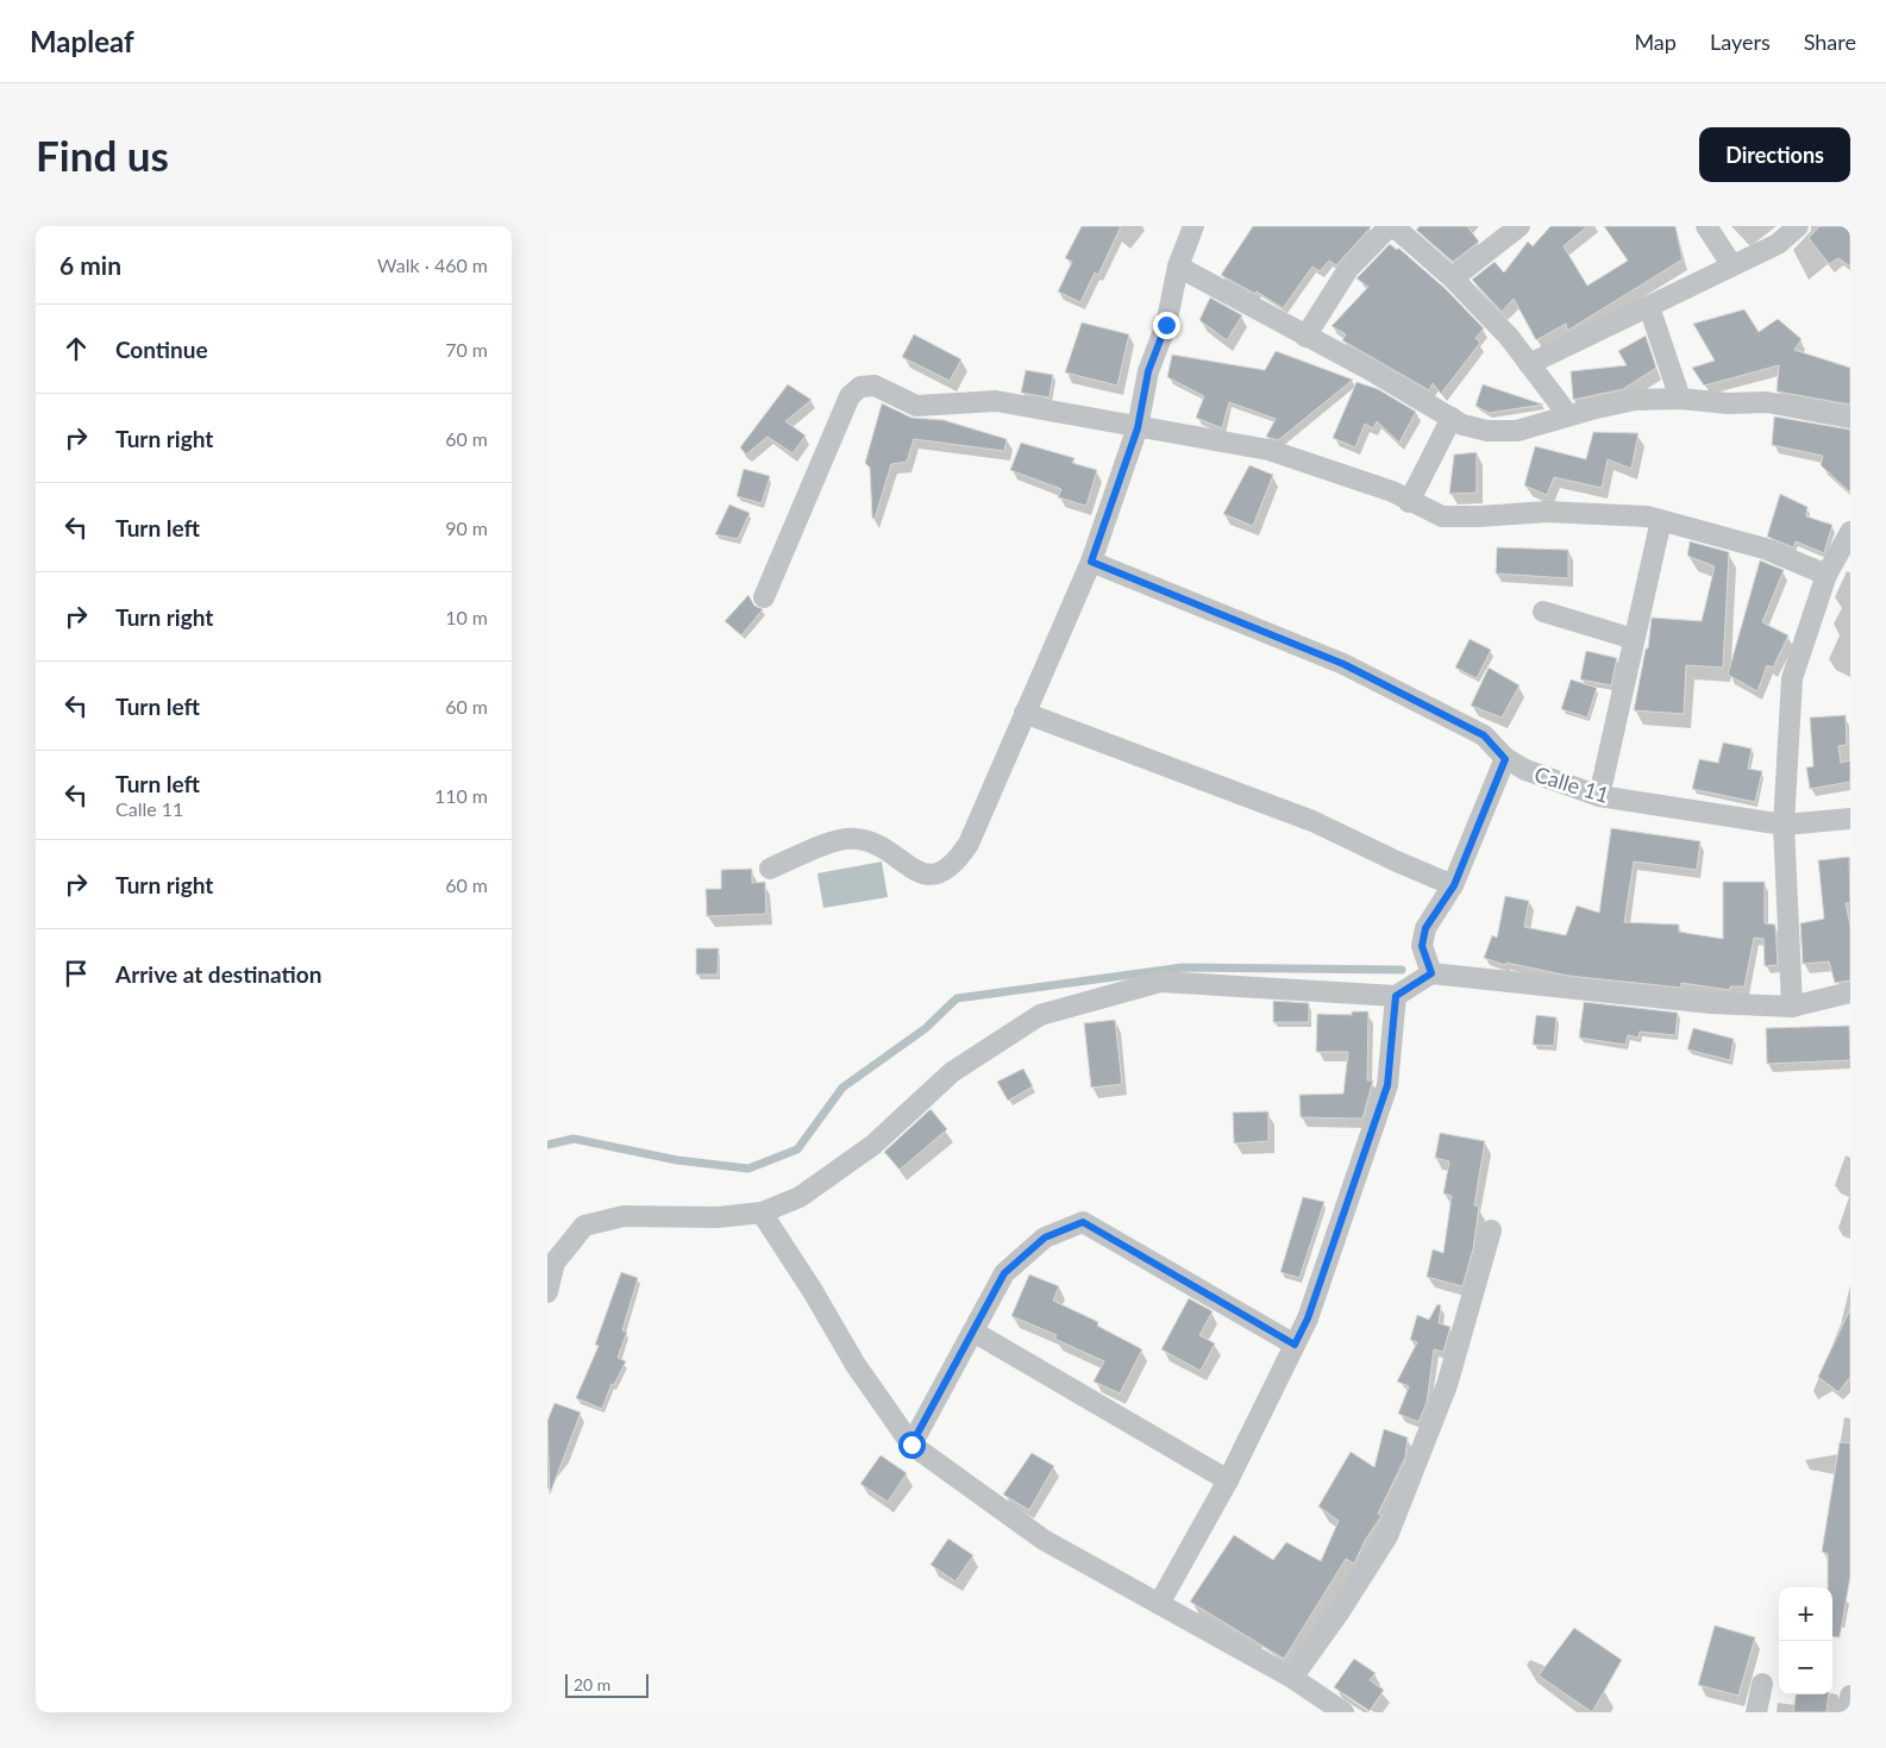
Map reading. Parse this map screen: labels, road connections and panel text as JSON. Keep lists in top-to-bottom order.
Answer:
{
  "streets": {
    "street": ["Calle 11"]
  },
  "scale_bar": "20 m",
  "page": {
    "header": "Mapleaf",
    "nav": ["Map", "Layers", "Share"],
    "buttons": "Directions",
    "title": "Find us",
    "heading": ["6 min", "Walk · 460 m"],
    "list": [
      ["Continue", "70 m"],
      ["Turn right", "60 m"],
      ["Turn left", "90 m"],
      ["Turn right", "10 m"],
      ["Turn left", "60 m"],
      ["Turn left", "Calle 11", "110 m"],
      ["Turn right", "60 m"],
      "Arrive at destination"
    ],
    "map_buttons": ["+", "−"],
    "scale": "20 m"
  }
}
